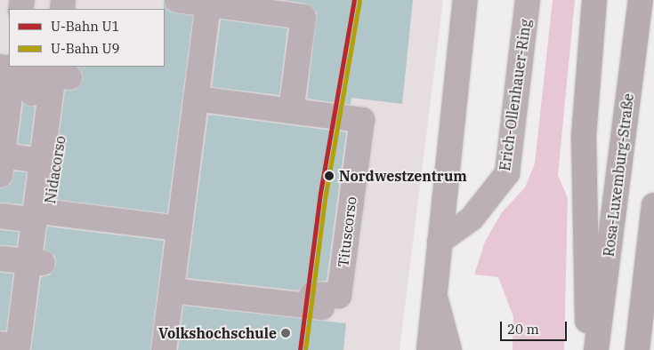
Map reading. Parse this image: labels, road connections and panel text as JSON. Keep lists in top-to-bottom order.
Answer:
{
  "streets": {
    "highway": ["Rosa-Luxemburg-Straße"],
    "street": ["Erich-Ollenhauer-Ring", "Nidacorso", "Tituscorso"]
  },
  "places": ["Nordwestzentrum", "Volkshochschule"],
  "lines": ["metro line U1", "metro line U9"],
  "legend": ["U-Bahn U1", "U-Bahn U9"],
  "scale_bar": "20 m"
}
